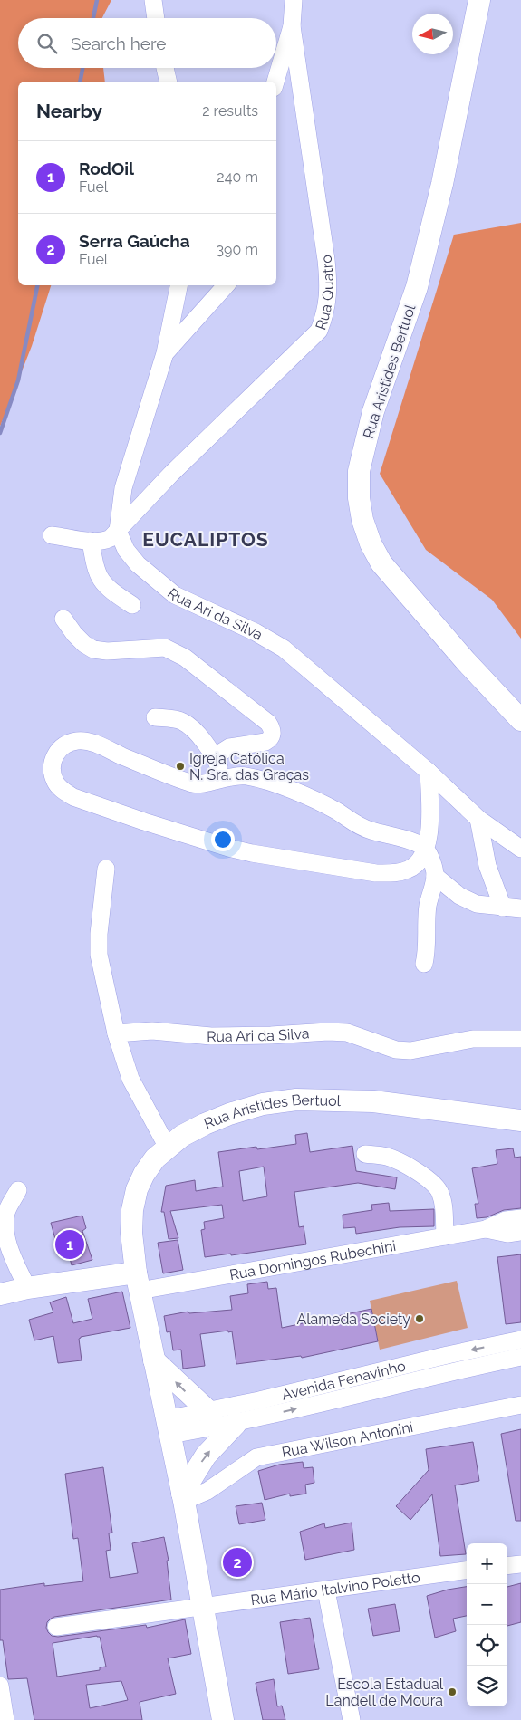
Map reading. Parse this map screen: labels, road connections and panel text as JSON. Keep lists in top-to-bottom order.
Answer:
{
  "streets": {
    "main road": ["Rua Aristides Bertuol"],
    "street": [
      "Rua Quatro",
      "Rua Ari da Silva",
      "Rua Domingos Rubechini",
      "Avenida Fenavinho",
      "Rua Wilson Antonini",
      "Rua Mário Italvino Poletto"
    ]
  },
  "crossings": [
    ["Rua Quatro", "Rua Ari da Silva"],
    ["Rua Aristides Bertuol", "Rua Domingos Rubechini"],
    ["Rua Aristides Bertuol", "Avenida Fenavinho"],
    ["Rua Aristides Bertuol", "Rua Wilson Antonini"],
    ["Rua Aristides Bertuol", "Rua Mário Italvino Poletto"]
  ],
  "districts": ["EUCALIPTOS"],
  "places": ["Igreja Católica N. Sra. das Graças", "Alameda Society", "Escola Estadual Landell de Moura"],
  "north": "left",
  "page": {
    "search": "Search here",
    "heading": ["Nearby", "2 results"],
    "list": [
      {
        "mark": "1",
        "name": "RodOil",
        "note": "Fuel",
        "value": "240 m"
      },
      {
        "mark": "2",
        "name": "Serra Gaúcha",
        "note": "Fuel",
        "value": "390 m"
      }
    ],
    "pins": ["1", "2"],
    "map_buttons": ["+", "−"]
  }
}
